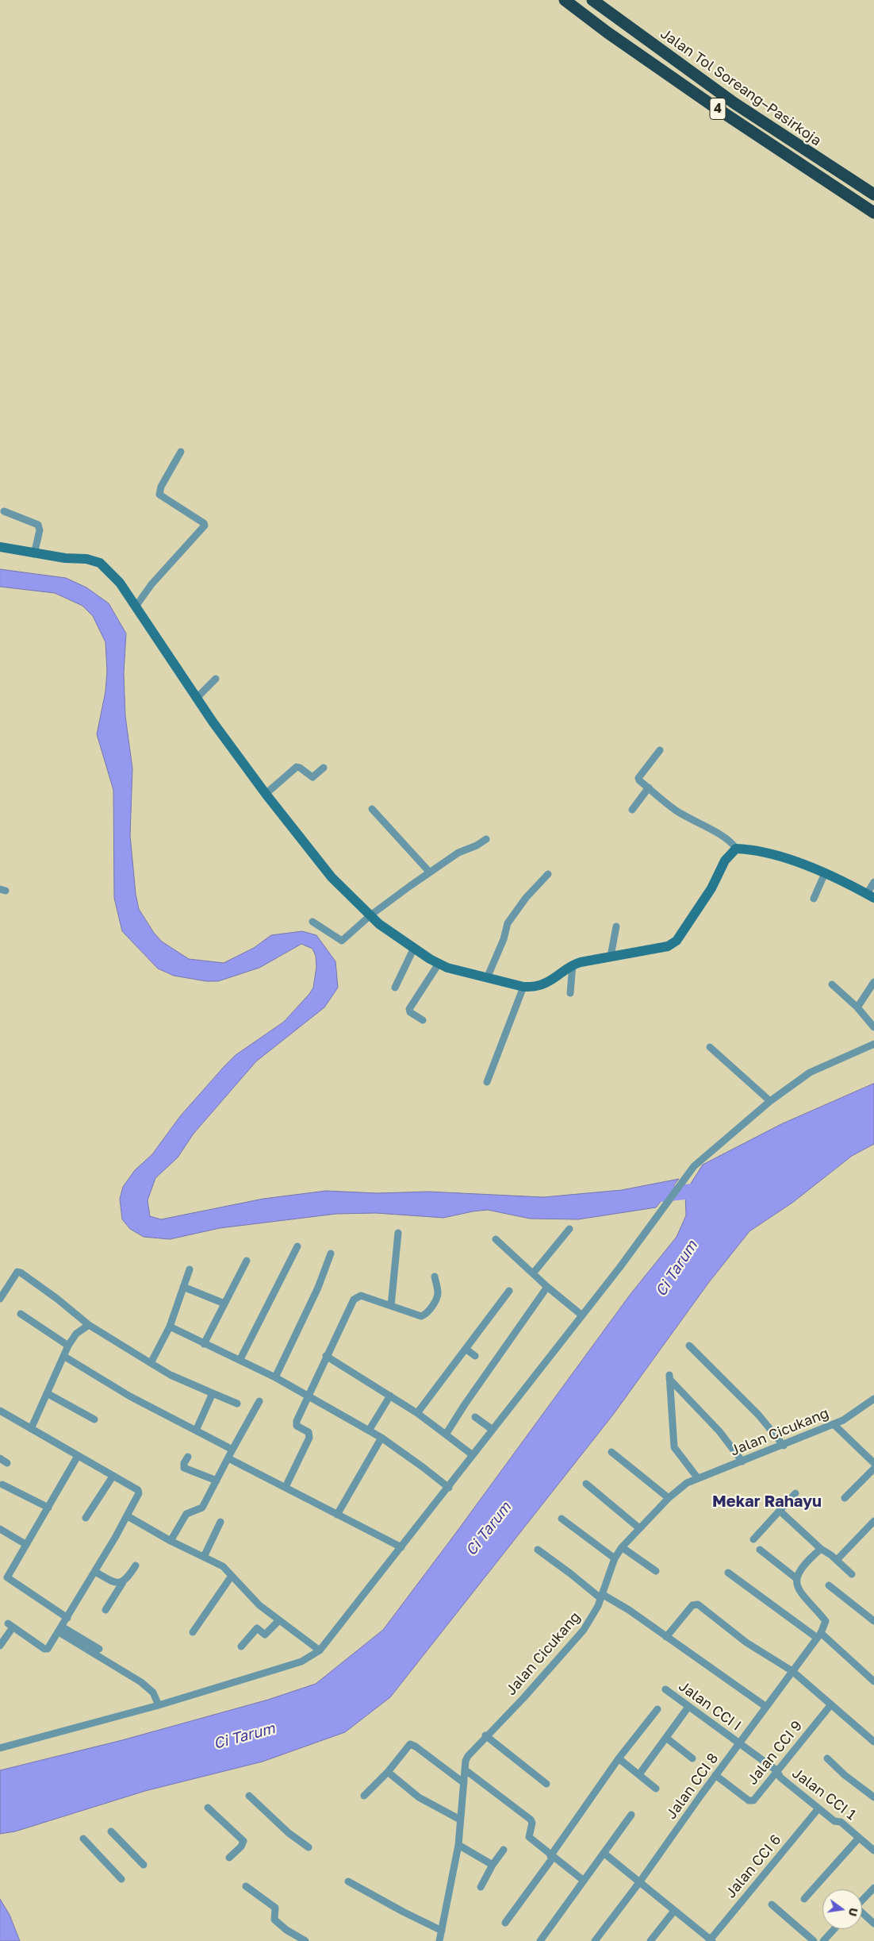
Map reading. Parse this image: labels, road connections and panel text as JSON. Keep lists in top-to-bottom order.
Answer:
{
  "streets": {
    "highway": ["Jalan Tol Soreang–Pasirkoja", "4"],
    "street": [
      "Jalan Cicukang",
      "Jalan CCI I",
      "Jalan CCI 9",
      "Jalan CCI 8",
      "Jalan CCI 1",
      "Jalan CCI 6"
    ]
  },
  "crossings": [
    ["Jalan CCI I", "Jalan CCI 8"],
    ["Jalan CCI I", "Jalan CCI 1"],
    ["Jalan CCI 9", "Jalan CCI 8"],
    ["Jalan CCI 9", "Jalan CCI 1"],
    ["Jalan CCI 8", "Jalan CCI 1"],
    ["Jalan CCI 1", "Jalan CCI 6"]
  ],
  "districts": ["Mekar Rahayu"],
  "water": ["Ci Tarum"],
  "north": "right"
}
